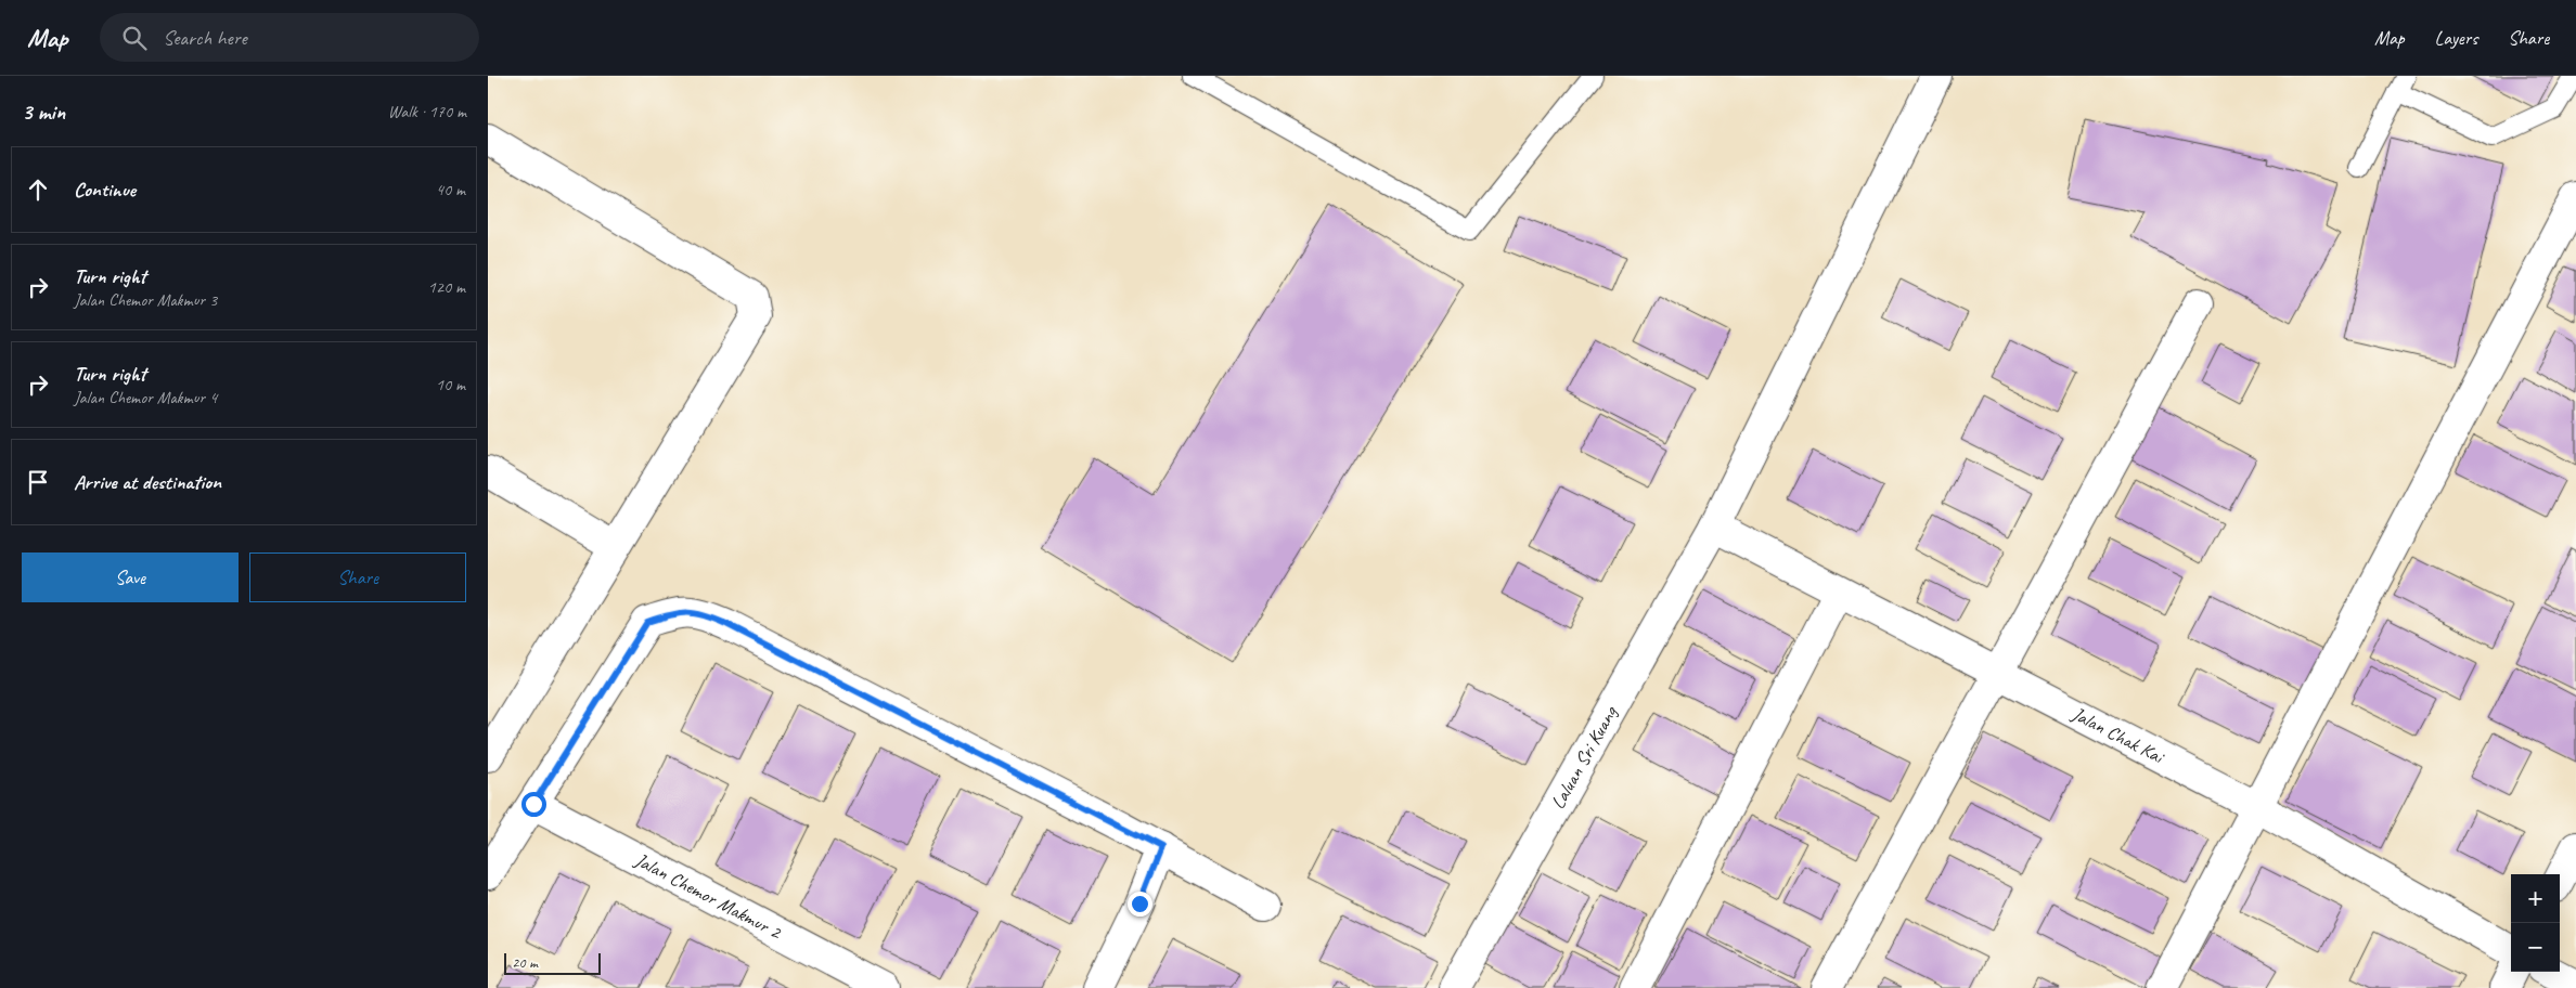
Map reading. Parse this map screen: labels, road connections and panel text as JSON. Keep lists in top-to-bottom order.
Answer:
{
  "streets": {
    "street": ["Jalan Chak Kai", "Laluan Sri Kuang", "Jalan Chemor Makmur 2"]
  },
  "crossings": [
    ["Jalan Chak Kai", "Laluan Sri Kuang"]
  ],
  "scale_bar": "20 m",
  "page": {
    "header": "Map",
    "search": "Search here",
    "nav": ["Map", "Layers", "Share"],
    "heading": ["3 min", "Walk · 170 m"],
    "list": [
      ["Continue", "40 m"],
      ["Turn right", "Jalan Chemor Makmur 3", "120 m"],
      ["Turn right", "Jalan Chemor Makmur 4", "10 m"],
      "Arrive at destination"
    ],
    "buttons": ["Save", "Share"],
    "map_buttons": ["+", "−"],
    "scale": "20 m"
  }
}
